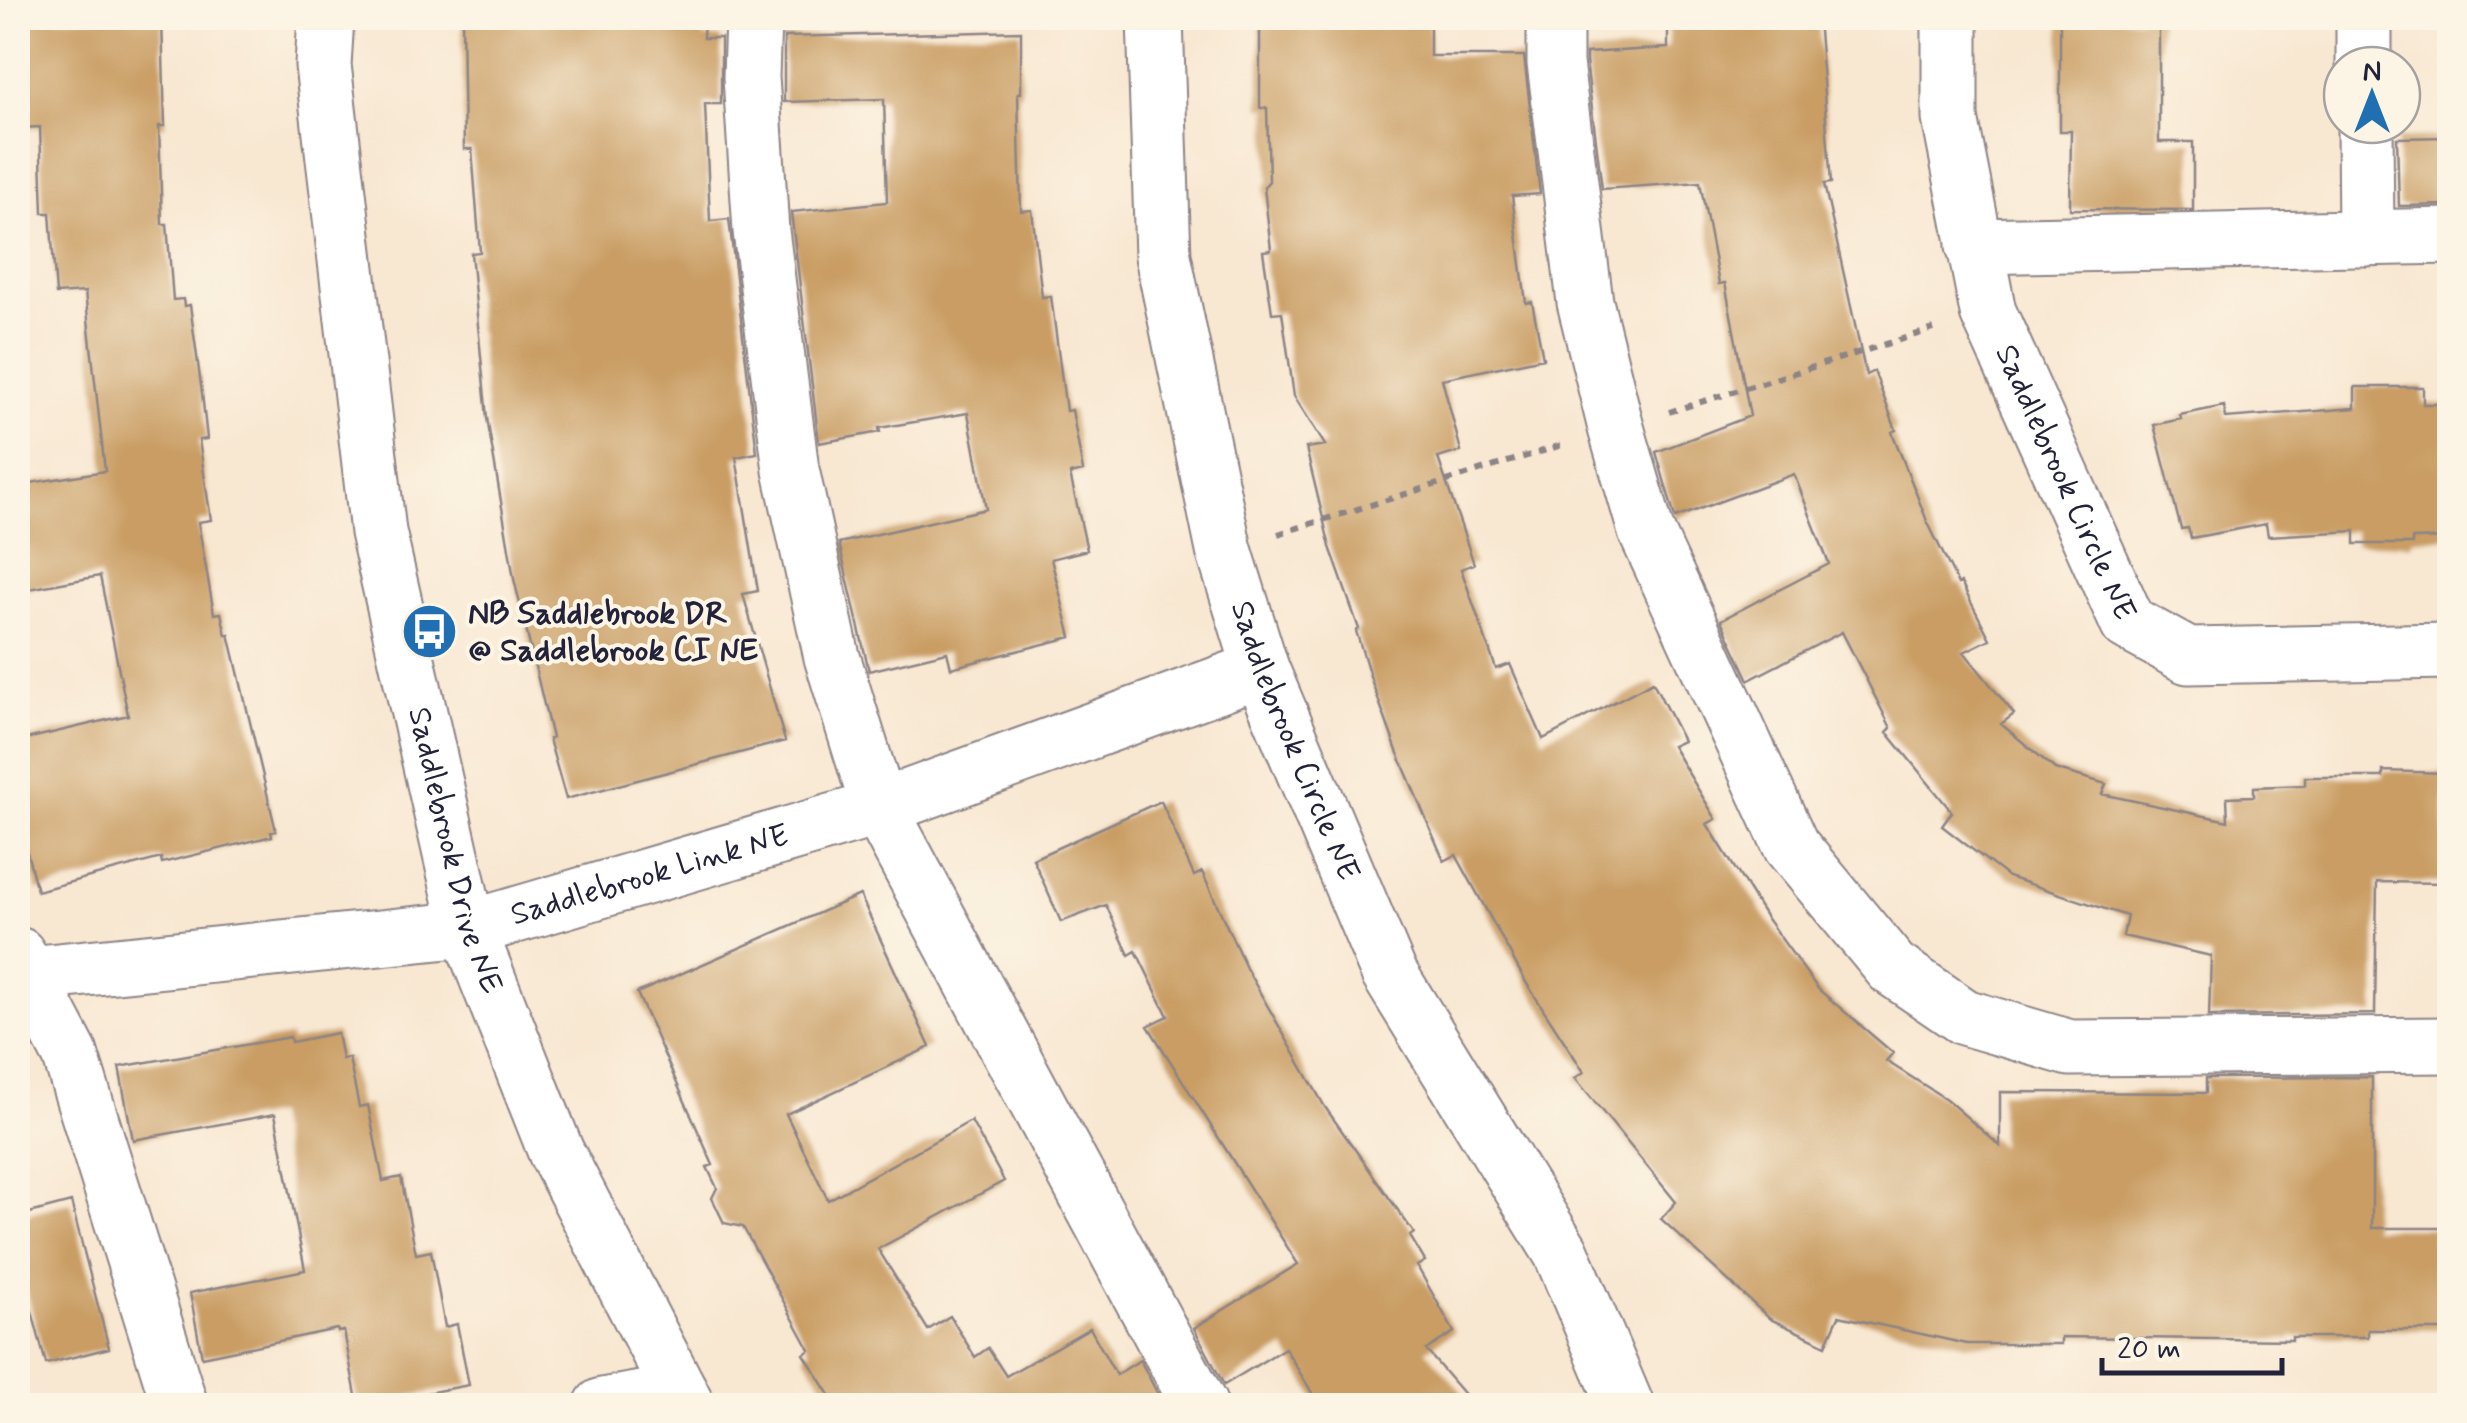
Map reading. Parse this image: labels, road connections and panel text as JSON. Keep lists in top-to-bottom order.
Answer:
{
  "streets": {
    "street": ["Saddlebrook Circle NE", "Saddlebrook Drive NE", "Saddlebrook Link NE"]
  },
  "crossings": [
    ["Saddlebrook Circle NE", "Saddlebrook Link NE"],
    ["Saddlebrook Drive NE", "Saddlebrook Link NE"]
  ],
  "places": {
    "bus stop": ["NB Saddlebrook DR @ Saddlebrook CI NE"]
  },
  "scale_bar": "20 m",
  "north": "top"
}
